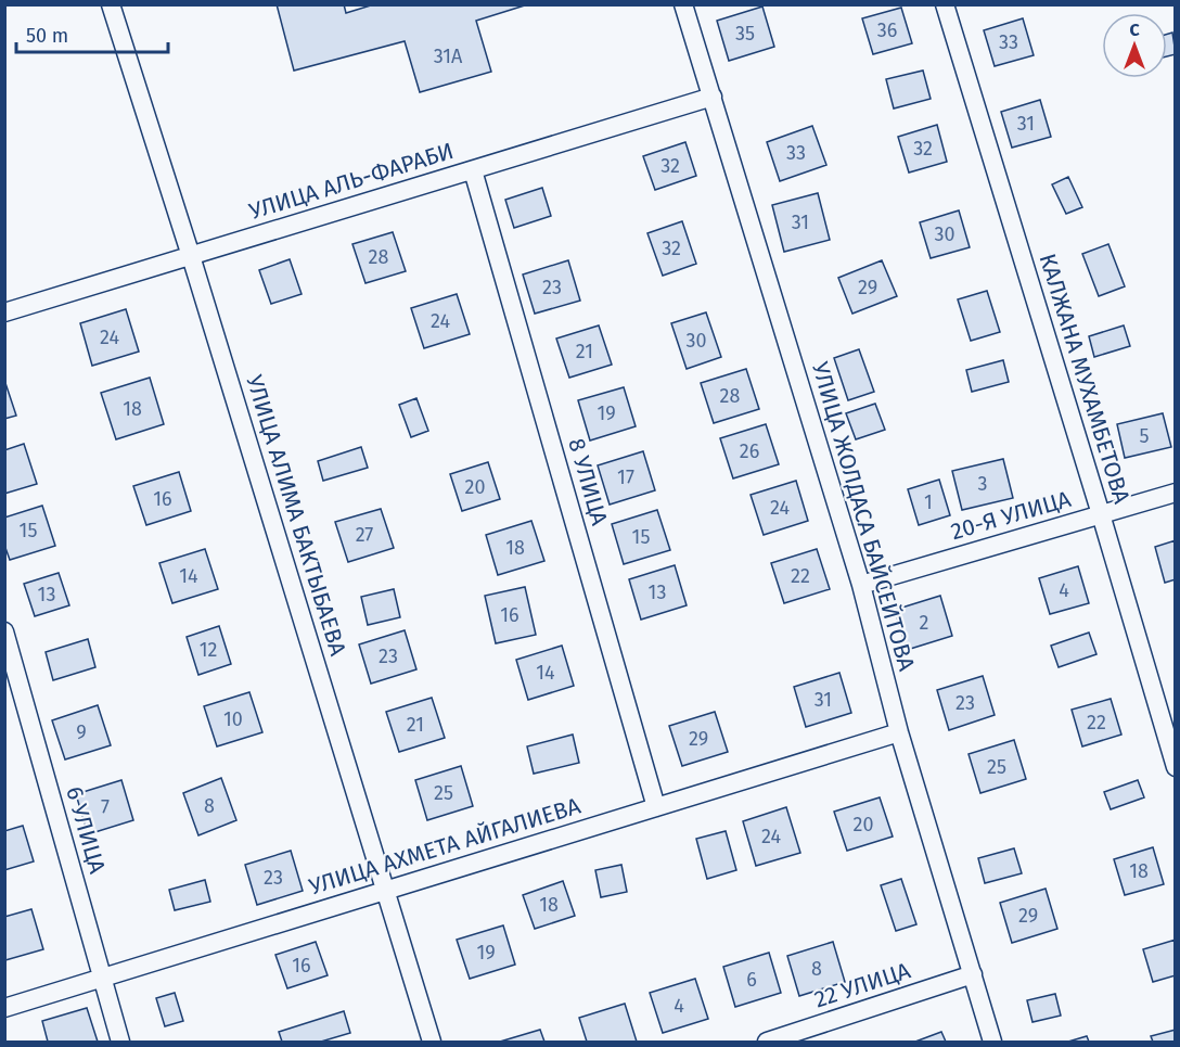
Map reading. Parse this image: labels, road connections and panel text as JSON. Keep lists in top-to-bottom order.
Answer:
{
  "streets": {
    "street": [
      "УЛИЦА АЛЬ-ФАРАБИ",
      "КАЛЖАНА МУХАМБЕТОВА",
      "8 УЛИЦА",
      "УЛИЦА АЛИМА БАКТЫБАЕВА",
      "20-Я УЛИЦА",
      "УЛИЦА ЖОЛДАСА БАЙСЕЙТОВА",
      "6 УЛИЦА",
      "УЛИЦА АХМЕТА АЙГАЛИЕВА",
      "22 УЛИЦА"
    ]
  },
  "crossings": [
    ["УЛИЦА АЛЬ-ФАРАБИ", "8 УЛИЦА"],
    ["УЛИЦА АЛЬ-ФАРАБИ", "УЛИЦА АЛИМА БАКТЫБАЕВА"],
    ["УЛИЦА АЛЬ-ФАРАБИ", "УЛИЦА ЖОЛДАСА БАЙСЕЙТОВА"],
    ["КАЛЖАНА МУХАМБЕТОВА", "20-Я УЛИЦА"],
    ["8 УЛИЦА", "УЛИЦА АХМЕТА АЙГАЛИЕВА"],
    ["УЛИЦА АЛИМА БАКТЫБАЕВА", "УЛИЦА АХМЕТА АЙГАЛИЕВА"],
    ["20-Я УЛИЦА", "УЛИЦА ЖОЛДАСА БАЙСЕЙТОВА"],
    ["УЛИЦА ЖОЛДАСА БАЙСЕЙТОВА", "УЛИЦА АХМЕТА АЙГАЛИЕВА"],
    ["УЛИЦА ЖОЛДАСА БАЙСЕЙТОВА", "22 УЛИЦА"],
    ["6 УЛИЦА", "УЛИЦА АХМЕТА АЙГАЛИЕВА"]
  ],
  "house_numbers": [
    "36",
    "35",
    "33",
    "31А",
    "31",
    "32",
    "33",
    "32",
    "31",
    "30",
    "32",
    "28",
    "23",
    "29",
    "24",
    "24",
    "30",
    "21",
    "28",
    "18",
    "19",
    "5",
    "26",
    "17",
    "3",
    "20",
    "16",
    "1",
    "24",
    "15",
    "27",
    "15",
    "18",
    "14",
    "22",
    "4",
    "13",
    "13",
    "16",
    "2",
    "12",
    "23",
    "14",
    "31",
    "23",
    "10",
    "22",
    "21",
    "9",
    "29",
    "25",
    "25",
    "8",
    "7",
    "20",
    "24",
    "18",
    "23",
    "18",
    "29",
    "19",
    "16",
    "8",
    "6",
    "4"
  ],
  "scale_bar": "50 m",
  "north": "top"
}
